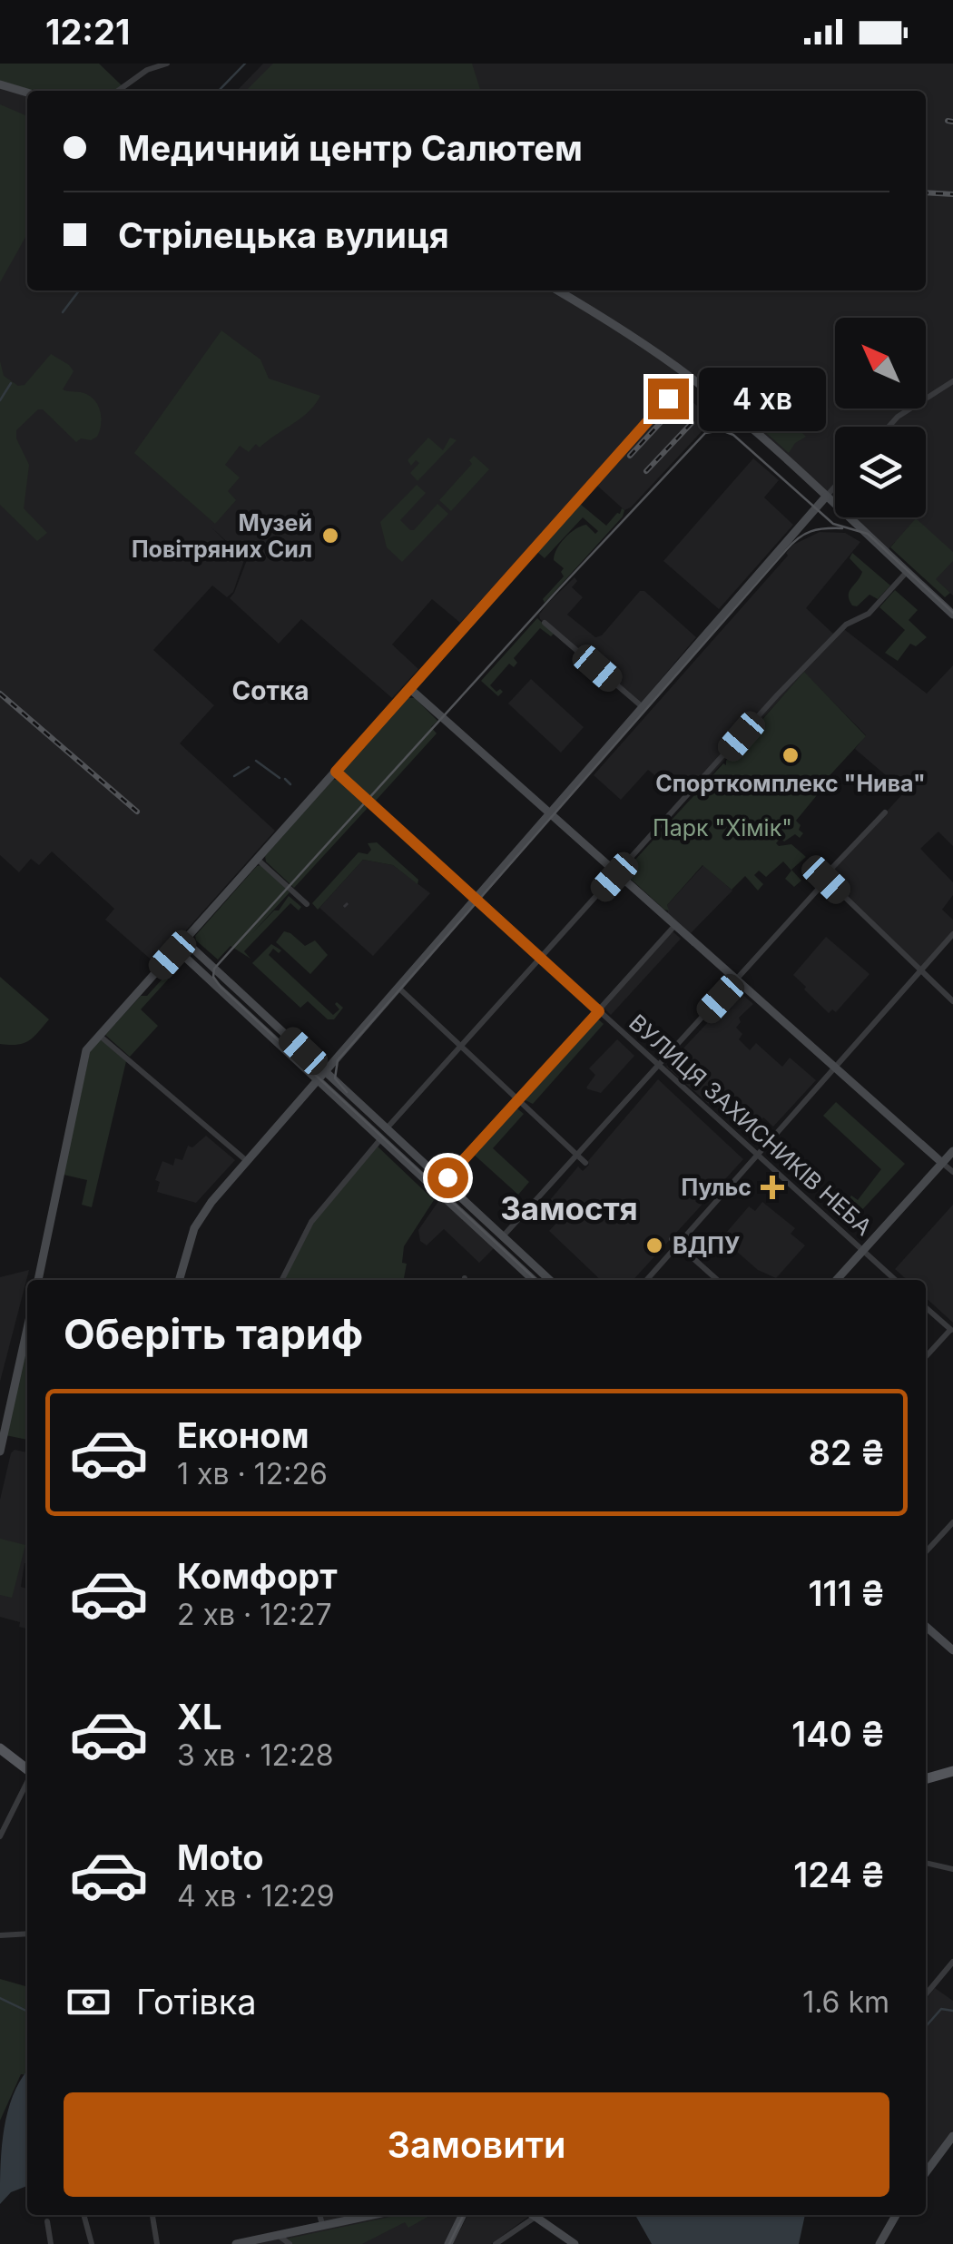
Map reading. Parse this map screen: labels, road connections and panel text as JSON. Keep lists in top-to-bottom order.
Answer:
{
  "streets": {
    "street": ["ВУЛИЦЯ ЗАХИСНИКІВ НЕБА"]
  },
  "districts": ["Сотка", "Замостя"],
  "parks": ["Парк \"Хімік\""],
  "places": {
    "other": ["Музей Повітряних Сил", "Спорткомплекс \"Нива\"", "ВДПУ"],
    "health": ["Пульс"]
  },
  "north": "top left",
  "page": {
    "status": "12:21",
    "banner": ["Медичний центр Салютем", "Стрілецька вулиця"],
    "bubble": "4 хв",
    "heading": "Оберіть тариф",
    "list": [
      {
        "name": "Економ",
        "note": "1 хв · 12:26",
        "value": "82 ₴"
      },
      {
        "name": "Комфорт",
        "note": "2 хв · 12:27",
        "value": "111 ₴"
      },
      {
        "name": "XL",
        "note": "3 хв · 12:28",
        "value": "140 ₴"
      },
      {
        "name": "Moto",
        "note": "4 хв · 12:29",
        "value": "124 ₴"
      }
    ],
    "pay": ["Готівка", "1.6 km"],
    "buttons": "Замовити"
  }
}
